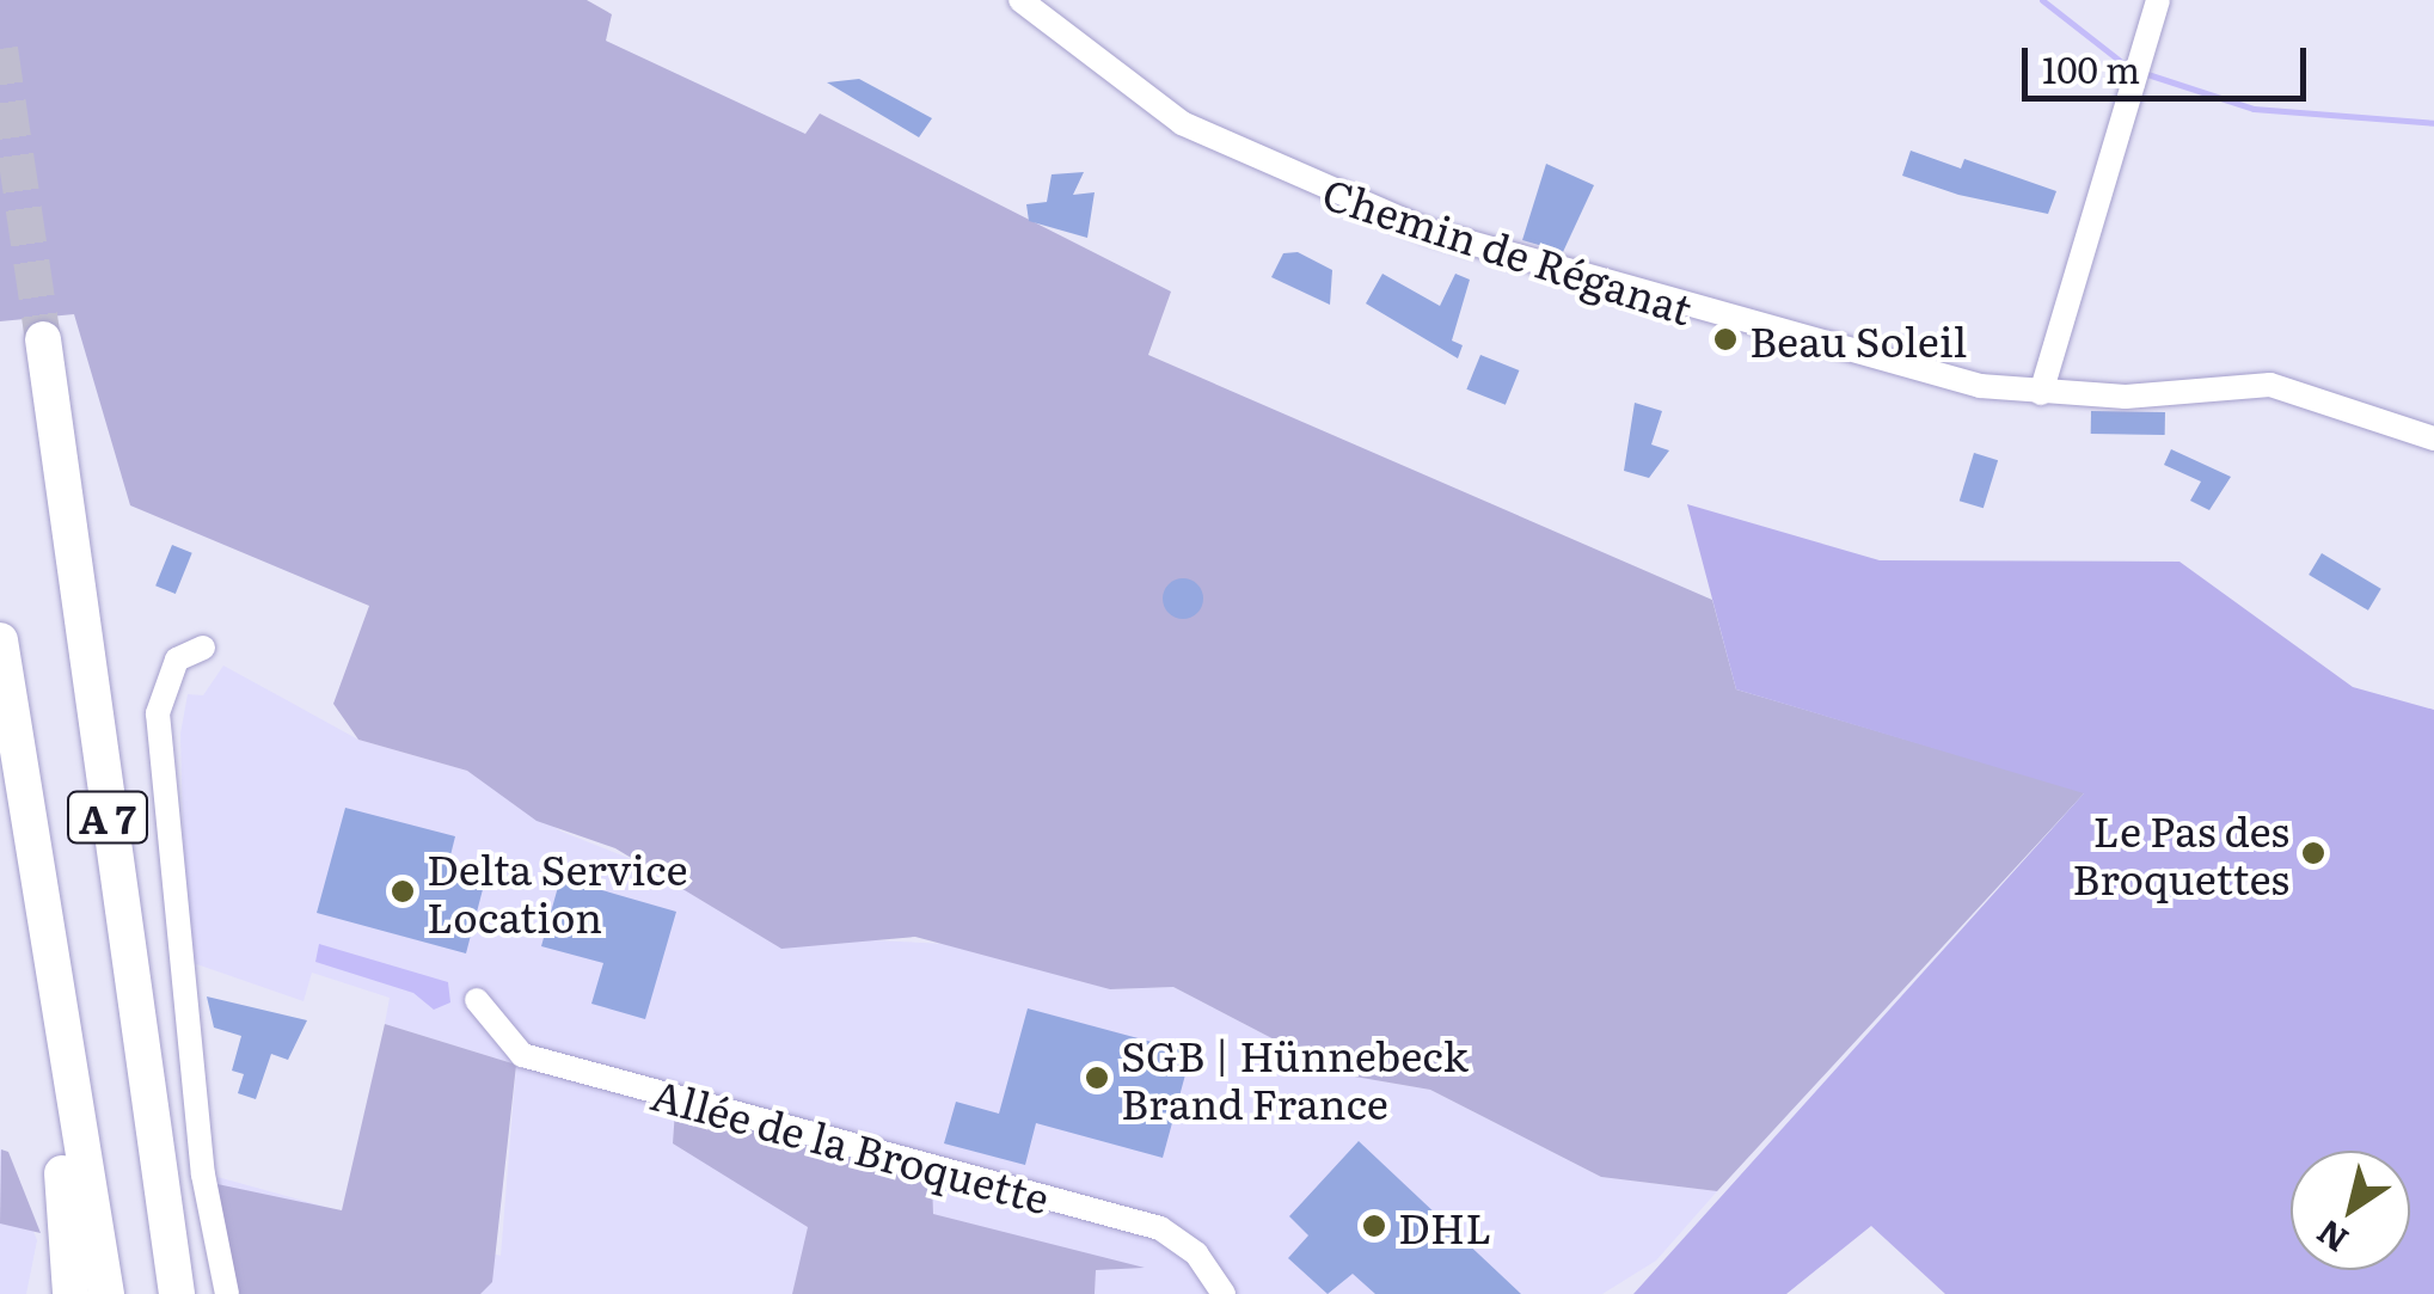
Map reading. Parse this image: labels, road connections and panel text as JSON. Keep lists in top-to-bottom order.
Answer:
{
  "streets": {
    "highway": ["A 7"],
    "street": ["Chemin de Réganat", "Allée de la Broquette"]
  },
  "places": [
    "Beau Soleil",
    "Le Pas des Broquettes",
    "Delta Service Location",
    "SGB | Hünnebeck Brand France",
    "DHL"
  ],
  "scale_bar": "100 m",
  "north": "bottom left"
}
